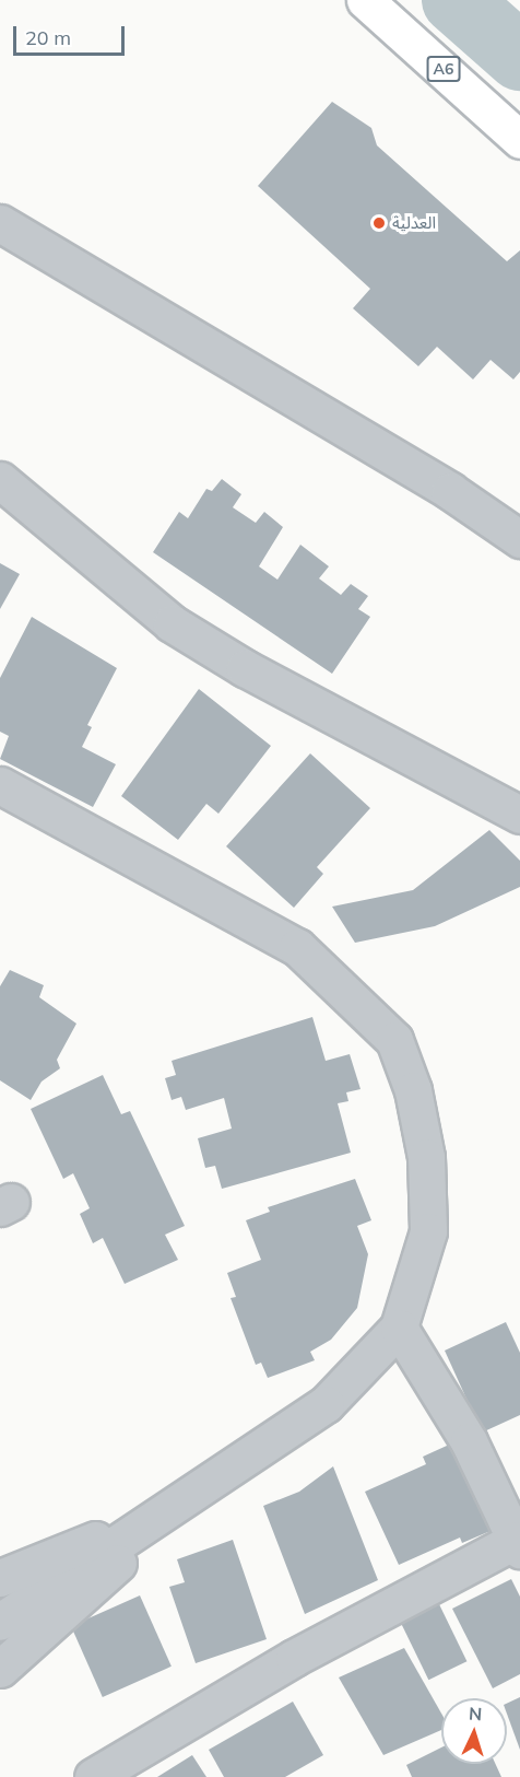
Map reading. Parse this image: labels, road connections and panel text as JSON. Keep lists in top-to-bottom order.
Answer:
{
  "streets": {
    "highway": ["A6"]
  },
  "places": ["العدلية"],
  "scale_bar": "20 m",
  "north": "top"
}
